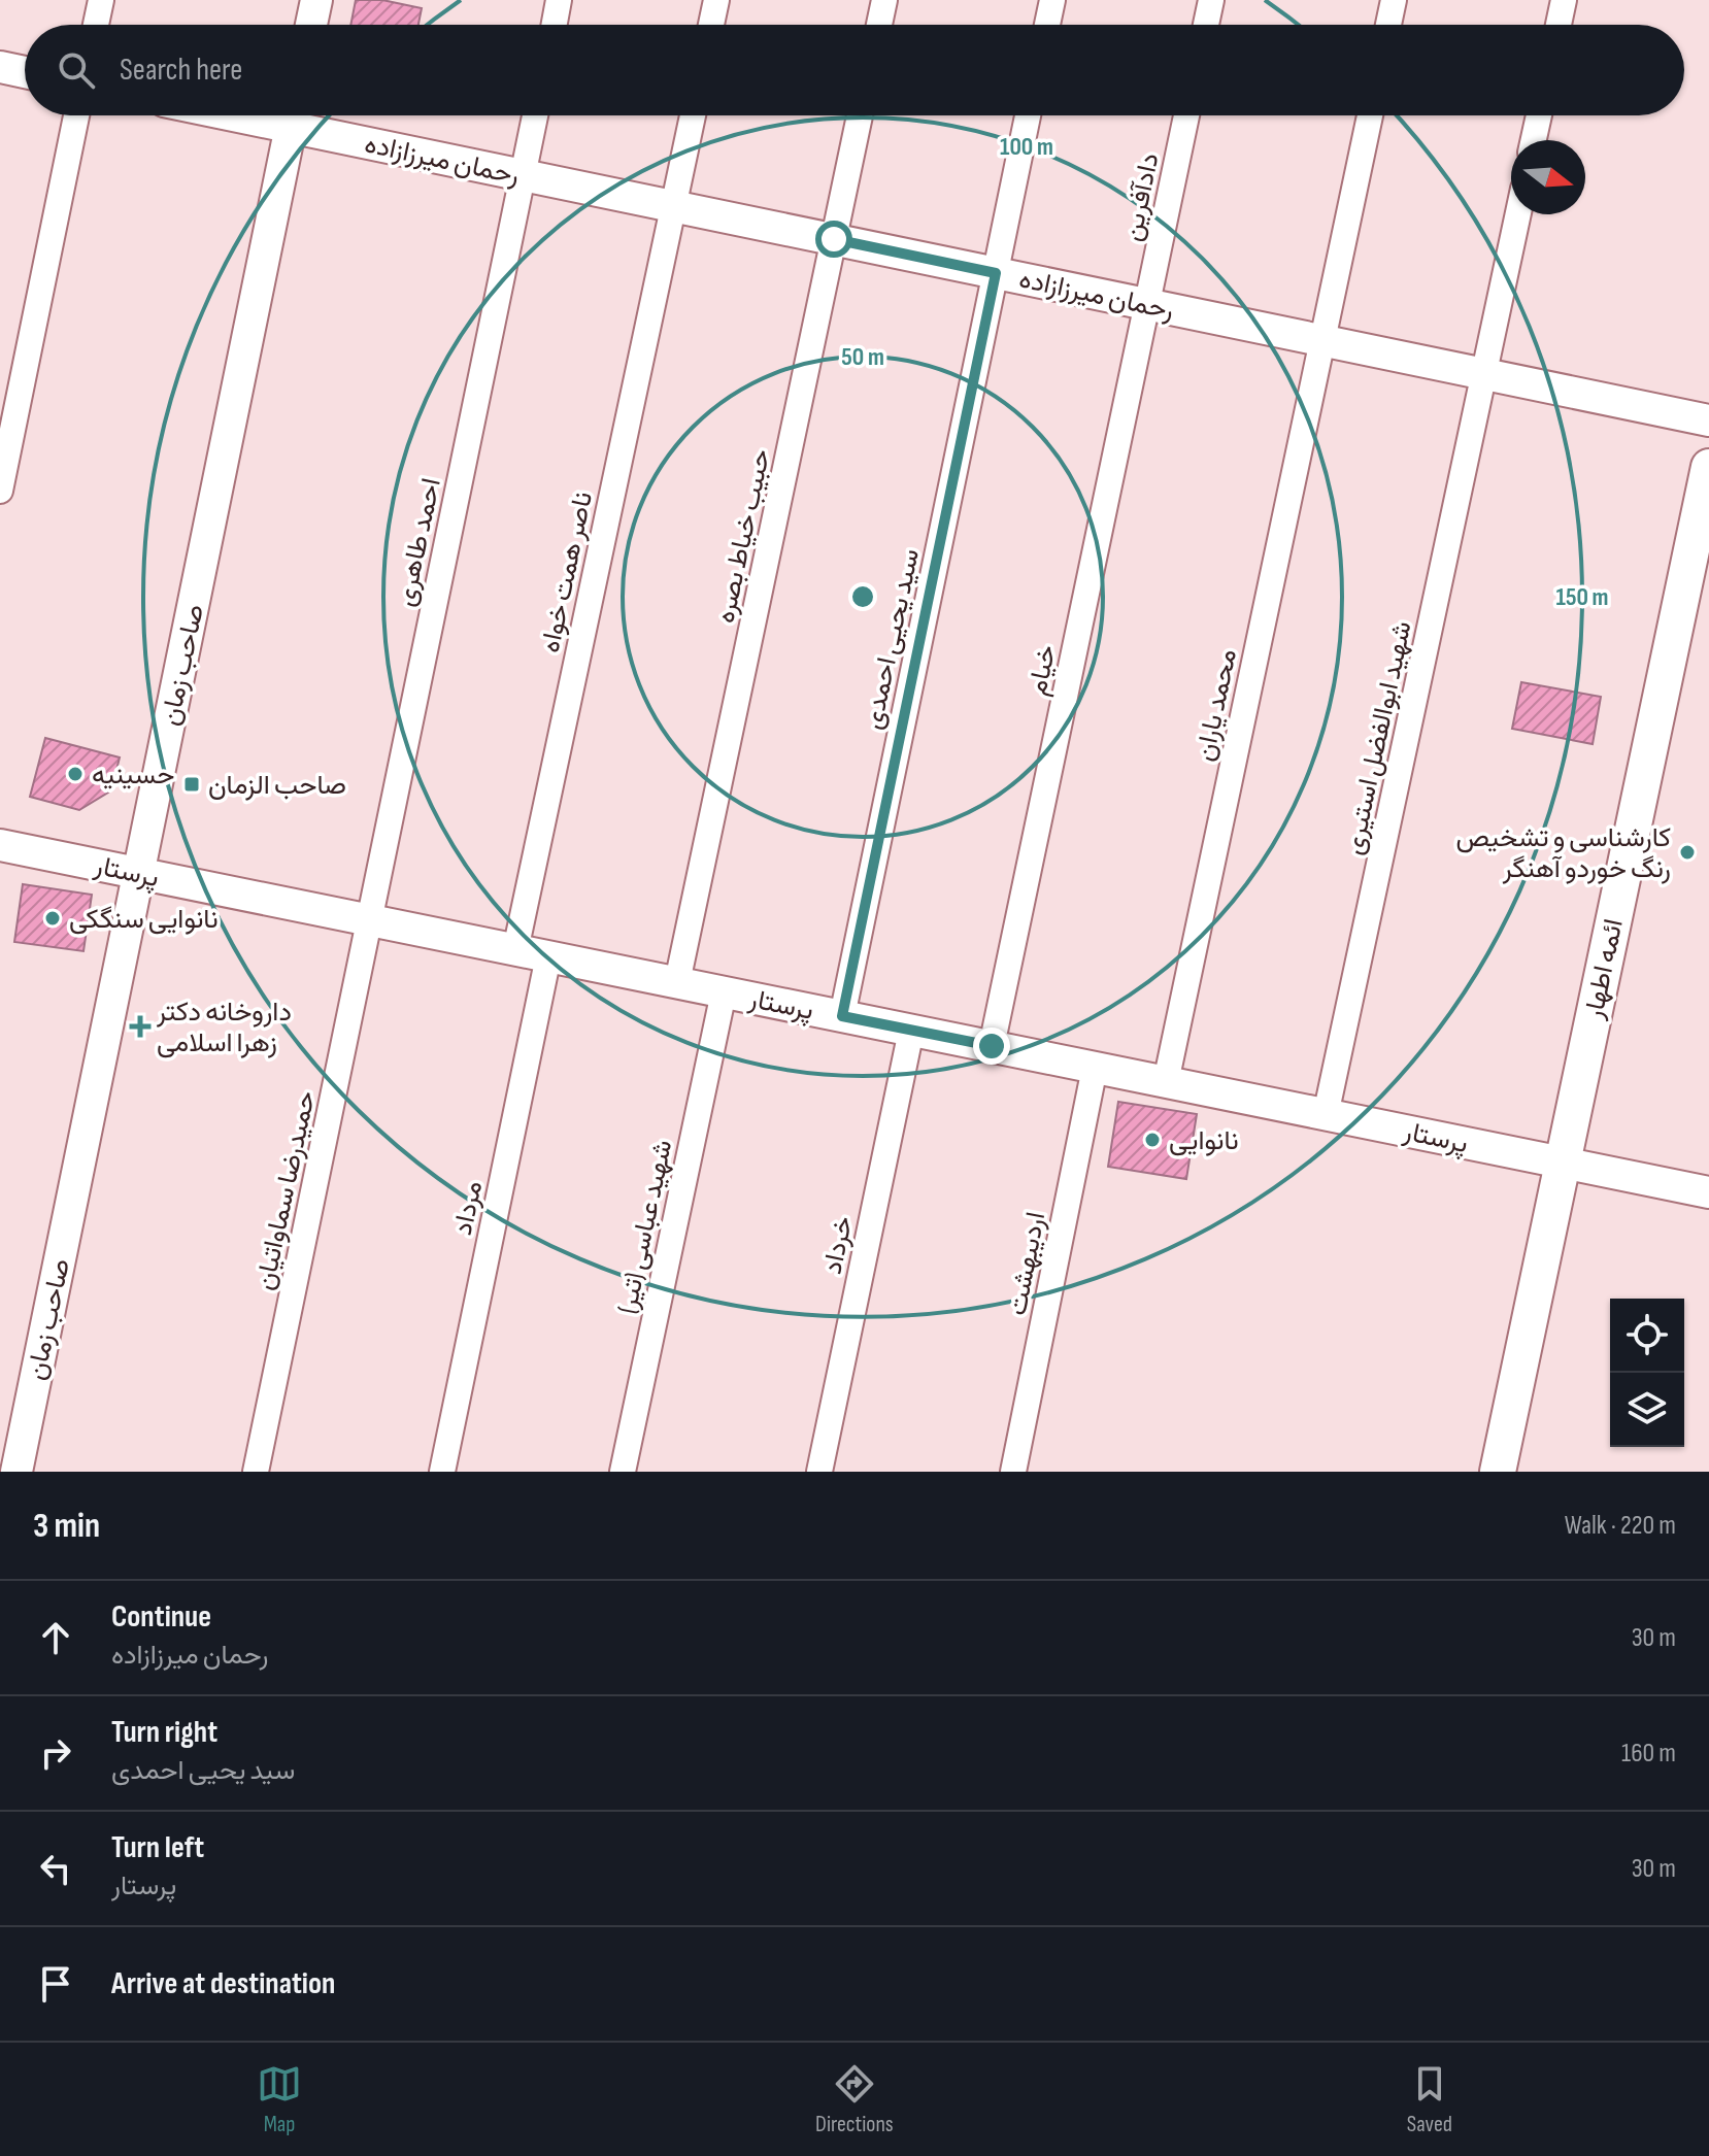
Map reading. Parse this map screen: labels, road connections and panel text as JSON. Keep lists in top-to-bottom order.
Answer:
{
  "streets": {
    "main road": ["ائمه اطهار"],
    "street": [
      "رحمان میرزازاده",
      "دادآفرین",
      "حبیب خیاط بصره",
      "احمد طاهری",
      "ناصر همت خواه",
      "سید یحیی احمدی",
      "صاحب زمان",
      "خیام",
      "محمد یاران",
      "شهید ابوالفضل استیری",
      "پرستار",
      "حمیدرضا سماواتیان",
      "مرداد",
      "شهید عباسی (تیر)",
      "خرداد",
      "اردیبهشت"
    ]
  },
  "crossings": [
    ["رحمان میرزازاده", "دادآفرین"],
    ["رحمان میرزازاده", "حبیب خیاط بصره"],
    ["رحمان میرزازاده", "احمد طاهری"],
    ["رحمان میرزازاده", "ناصر همت خواه"],
    ["رحمان میرزازاده", "سید یحیی احمدی"],
    ["رحمان میرزازاده", "خیام"],
    ["رحمان میرزازاده", "محمد یاران"],
    ["رحمان میرزازاده", "شهید ابوالفضل استیری"],
    ["دادآفرین", "خیام"],
    ["حبیب خیاط بصره", "پرستار"],
    ["احمد طاهری", "پرستار"],
    ["احمد طاهری", "حمیدرضا سماواتیان"],
    ["ناصر همت خواه", "پرستار"],
    ["سید یحیی احمدی", "پرستار"],
    ["صاحب زمان", "پرستار"],
    ["خیام", "پرستار"],
    ["محمد یاران", "پرستار"],
    ["شهید ابوالفضل استیری", "پرستار"],
    ["پرستار", "ائمه اطهار"],
    ["پرستار", "حمیدرضا سماواتیان"],
    ["پرستار", "مرداد"],
    ["پرستار", "شهید عباسی (تیر)"],
    ["پرستار", "خرداد"],
    ["پرستار", "اردیبهشت"]
  ],
  "places": {
    "other": [
      "حسینیه",
      "کارشناسی و تشخیص رنگ خوردو آهنگر",
      "نانوایی سنگکی",
      "نانوایی"
    ],
    "transit": ["صاحب الزمان"],
    "health": ["داروخانه دکتر زهرا اسلامی"]
  },
  "north": "right",
  "page": {
    "search": "Search here",
    "heading": ["3 min", "Walk · 220 m"],
    "list": [
      ["Continue", "رحمان میرزازاده", "30 m"],
      ["Turn right", "سید یحیی احمدی", "160 m"],
      ["Turn left", "پرستار", "30 m"],
      "Arrive at destination"
    ],
    "nav": ["Map", "Directions", "Saved"]
  },
  "rings": ["100 m", "50 m", "150 m"]
}
